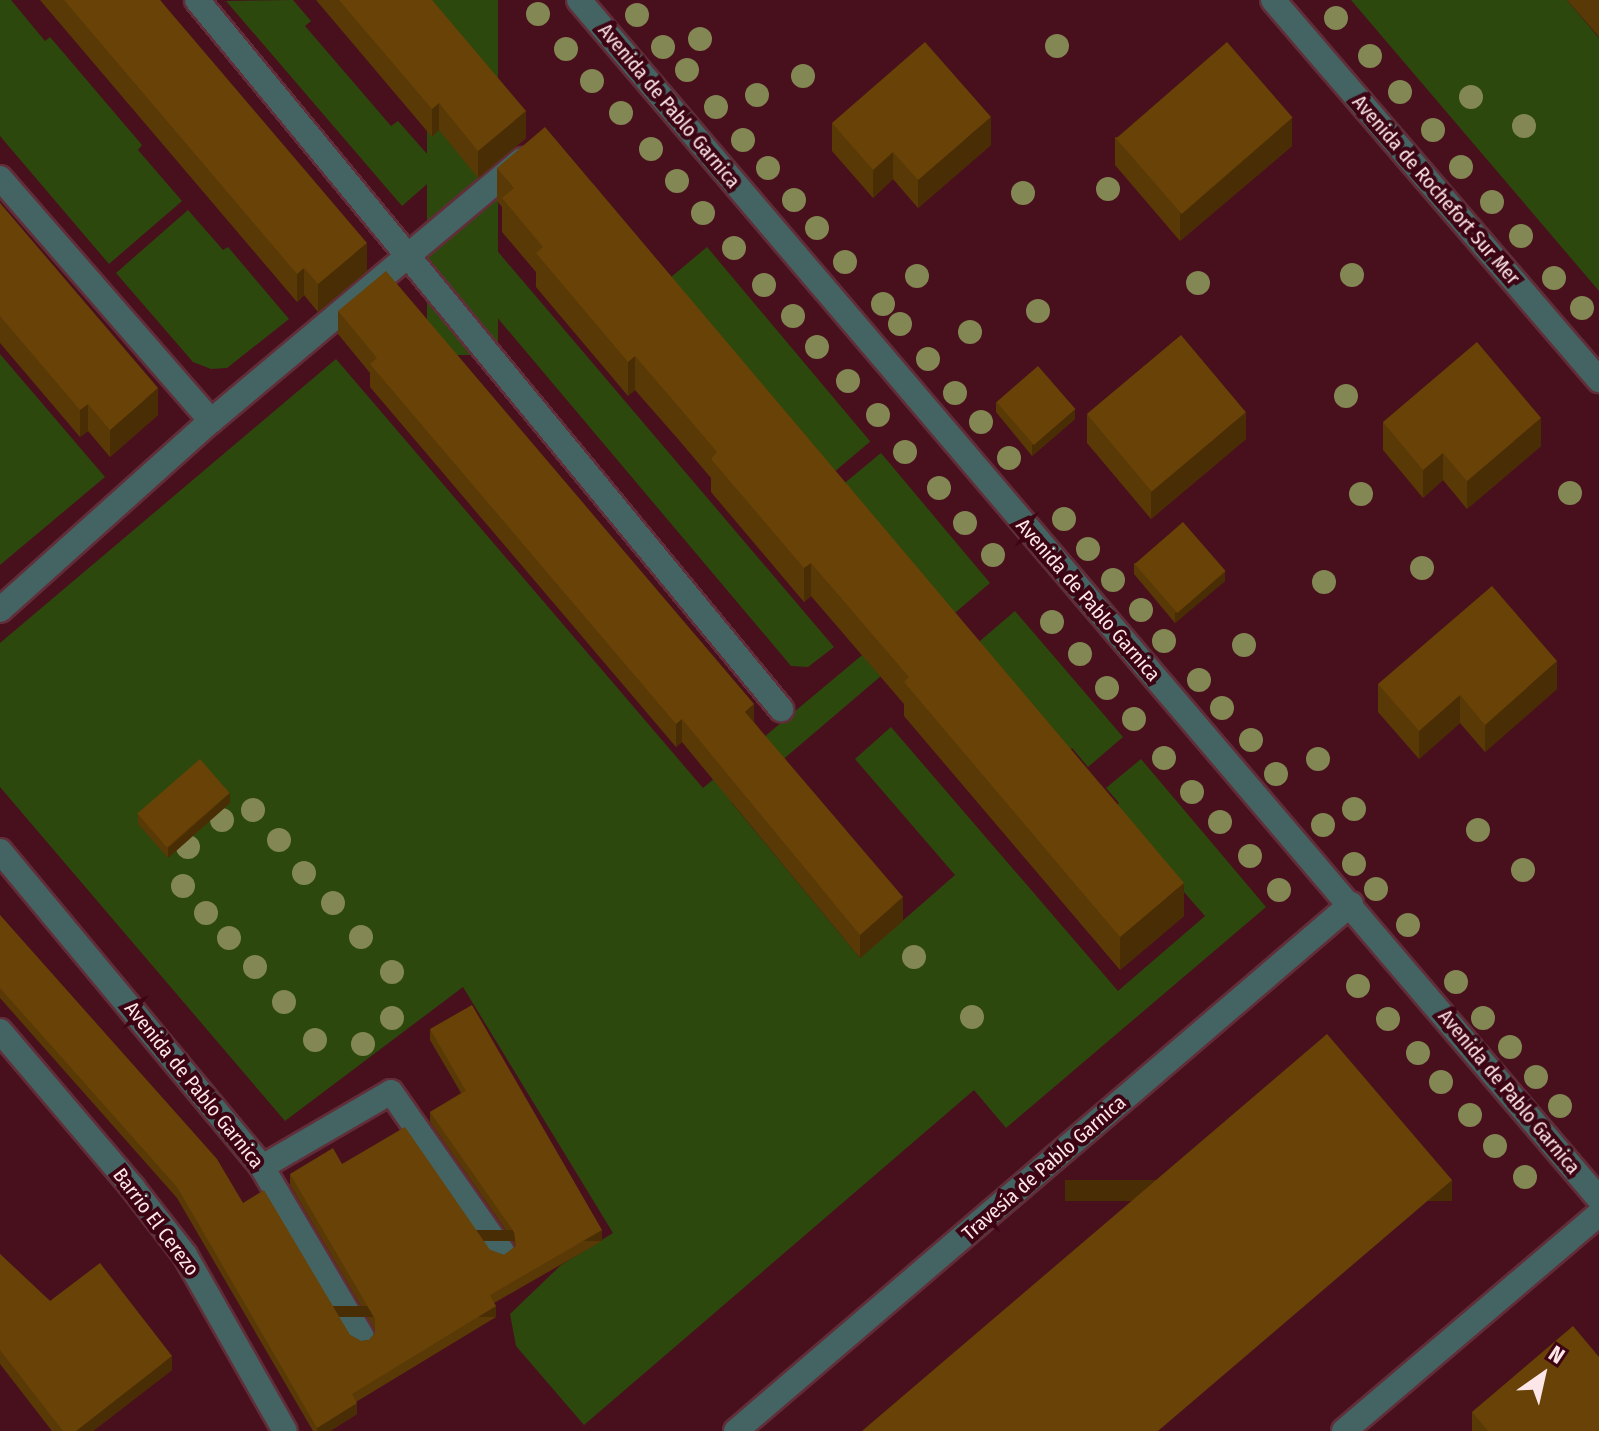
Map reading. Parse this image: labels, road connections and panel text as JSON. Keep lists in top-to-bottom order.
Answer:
{
  "streets": {
    "street": [
      "Avenida de Pablo Garnica",
      "Avenida de Rochefort Sur Mer",
      "Travesía de Pablo Garnica",
      "Barrio El Cerezo"
    ]
  },
  "crossings": [
    ["Avenida de Pablo Garnica", "Travesía de Pablo Garnica"]
  ],
  "north": "top right"
}
